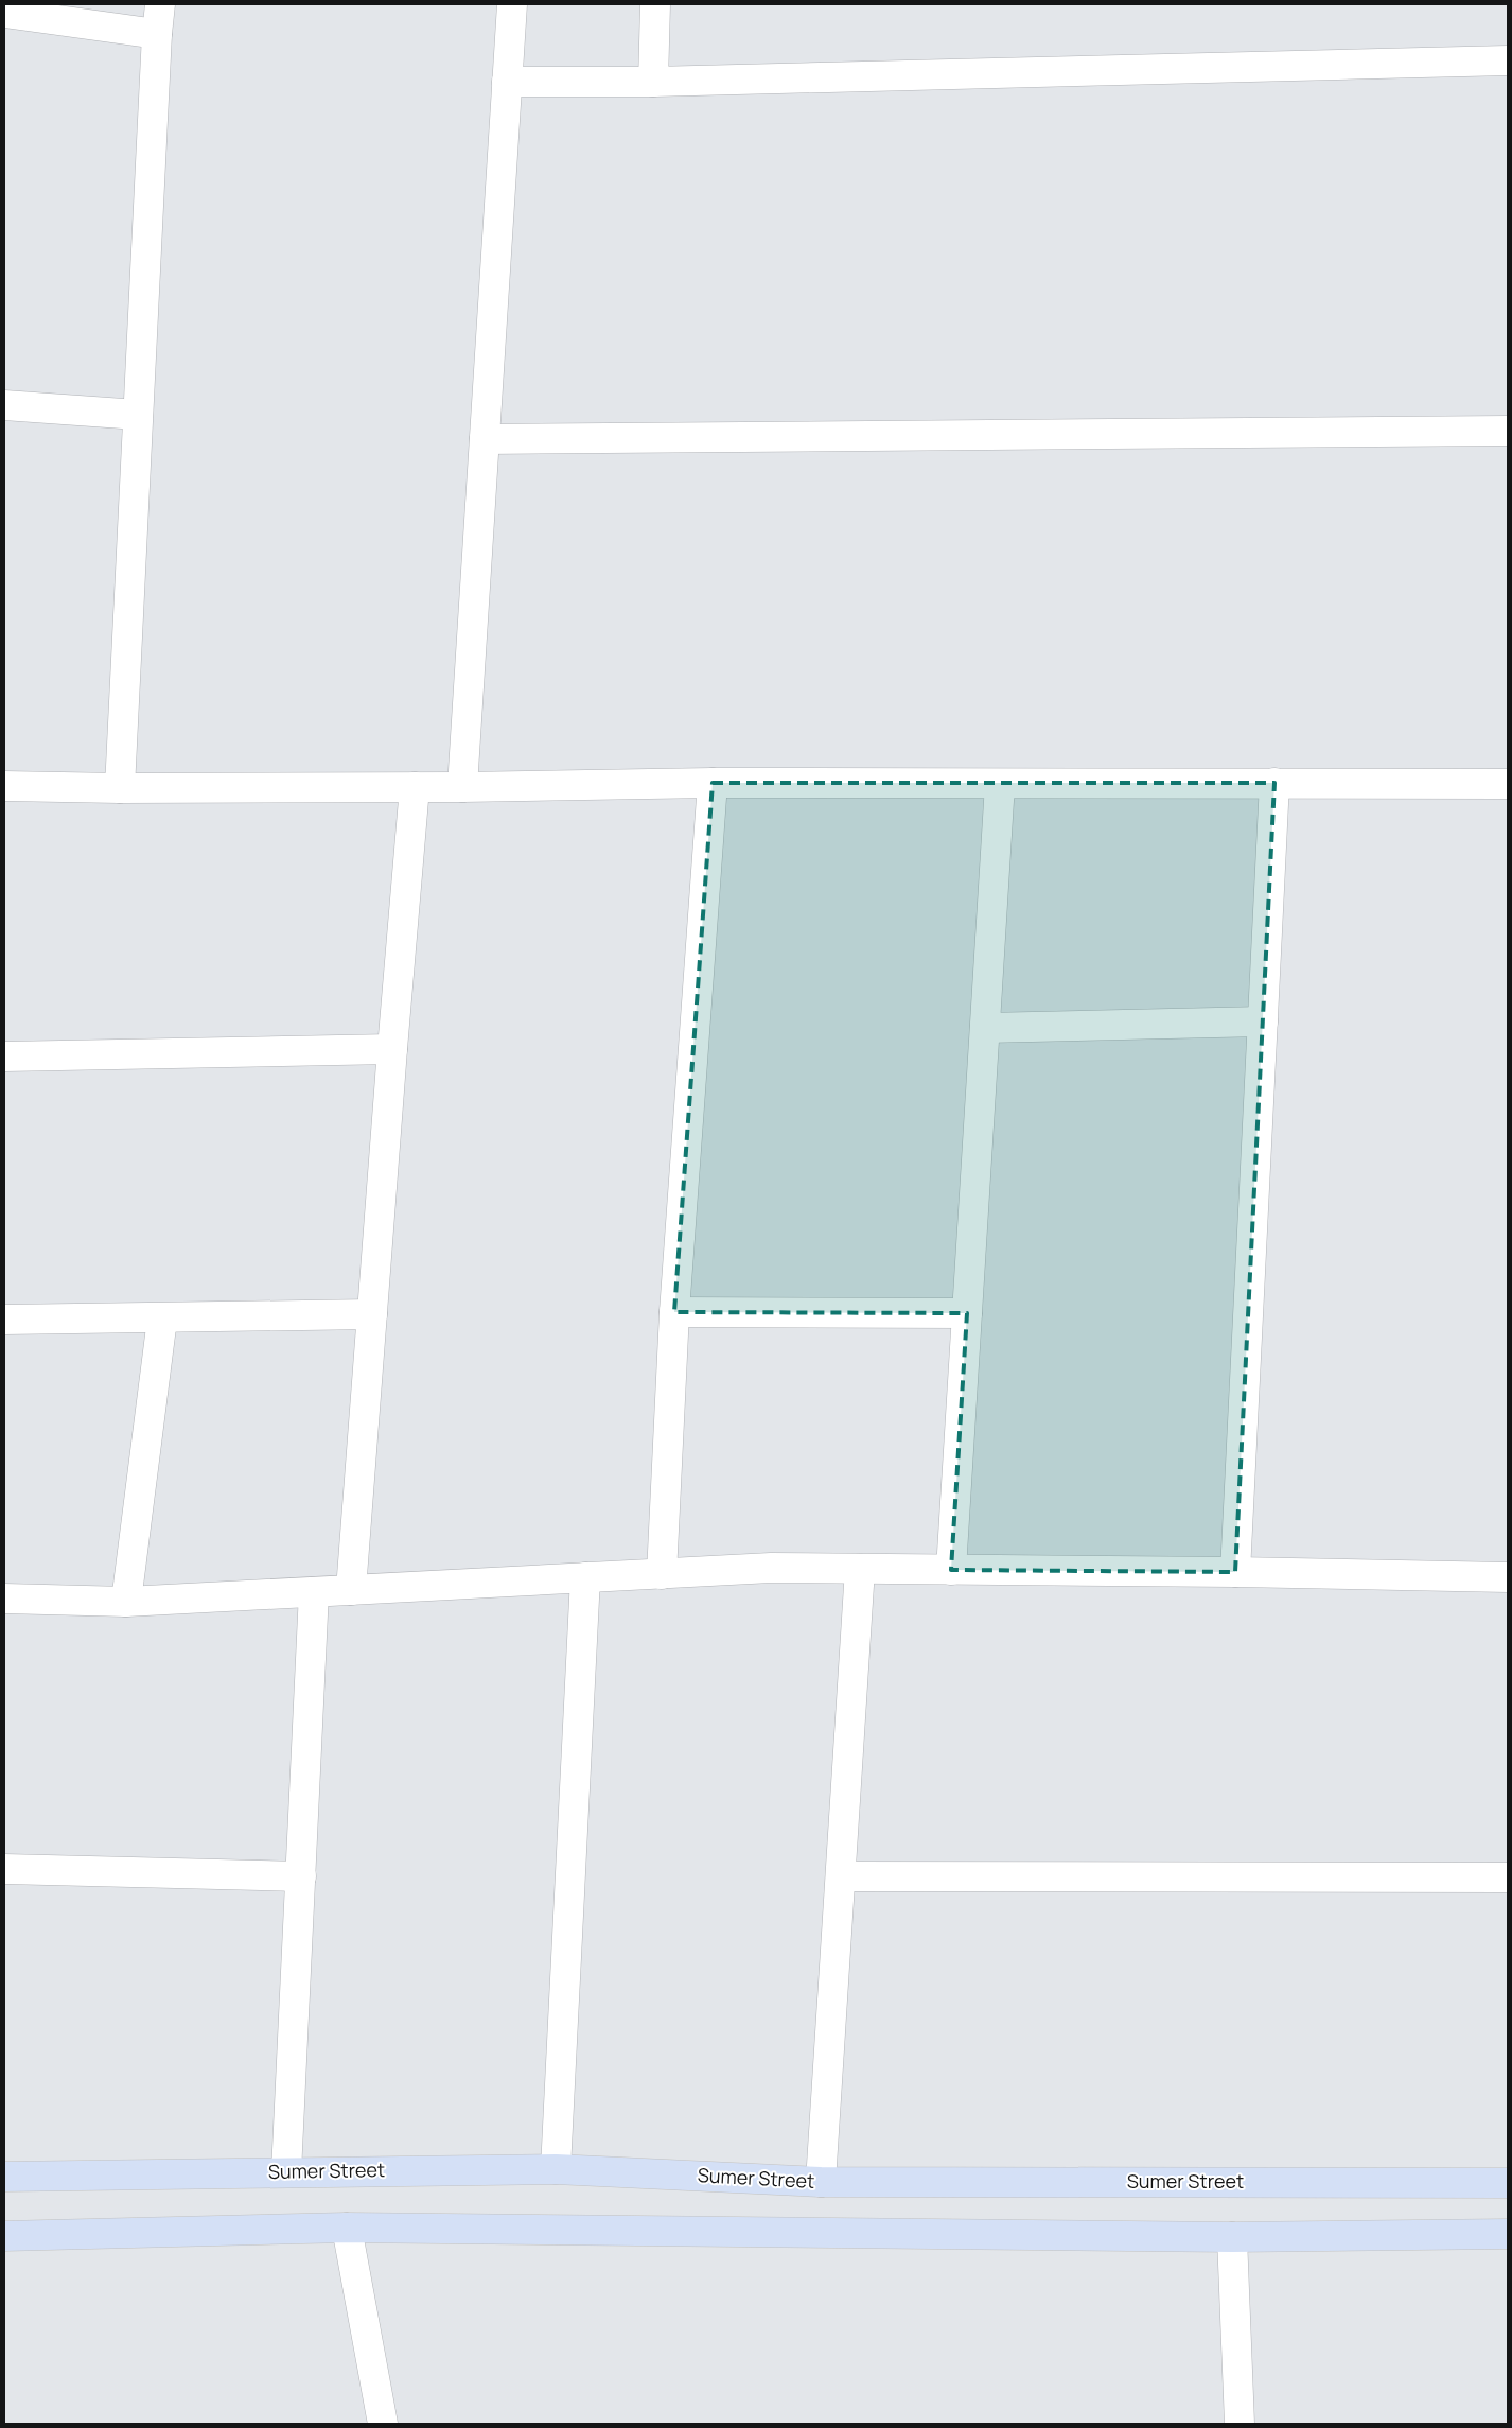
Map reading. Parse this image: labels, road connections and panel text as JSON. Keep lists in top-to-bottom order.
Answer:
{
  "streets": {
    "main road": ["Sumer Street"]
  }
}
